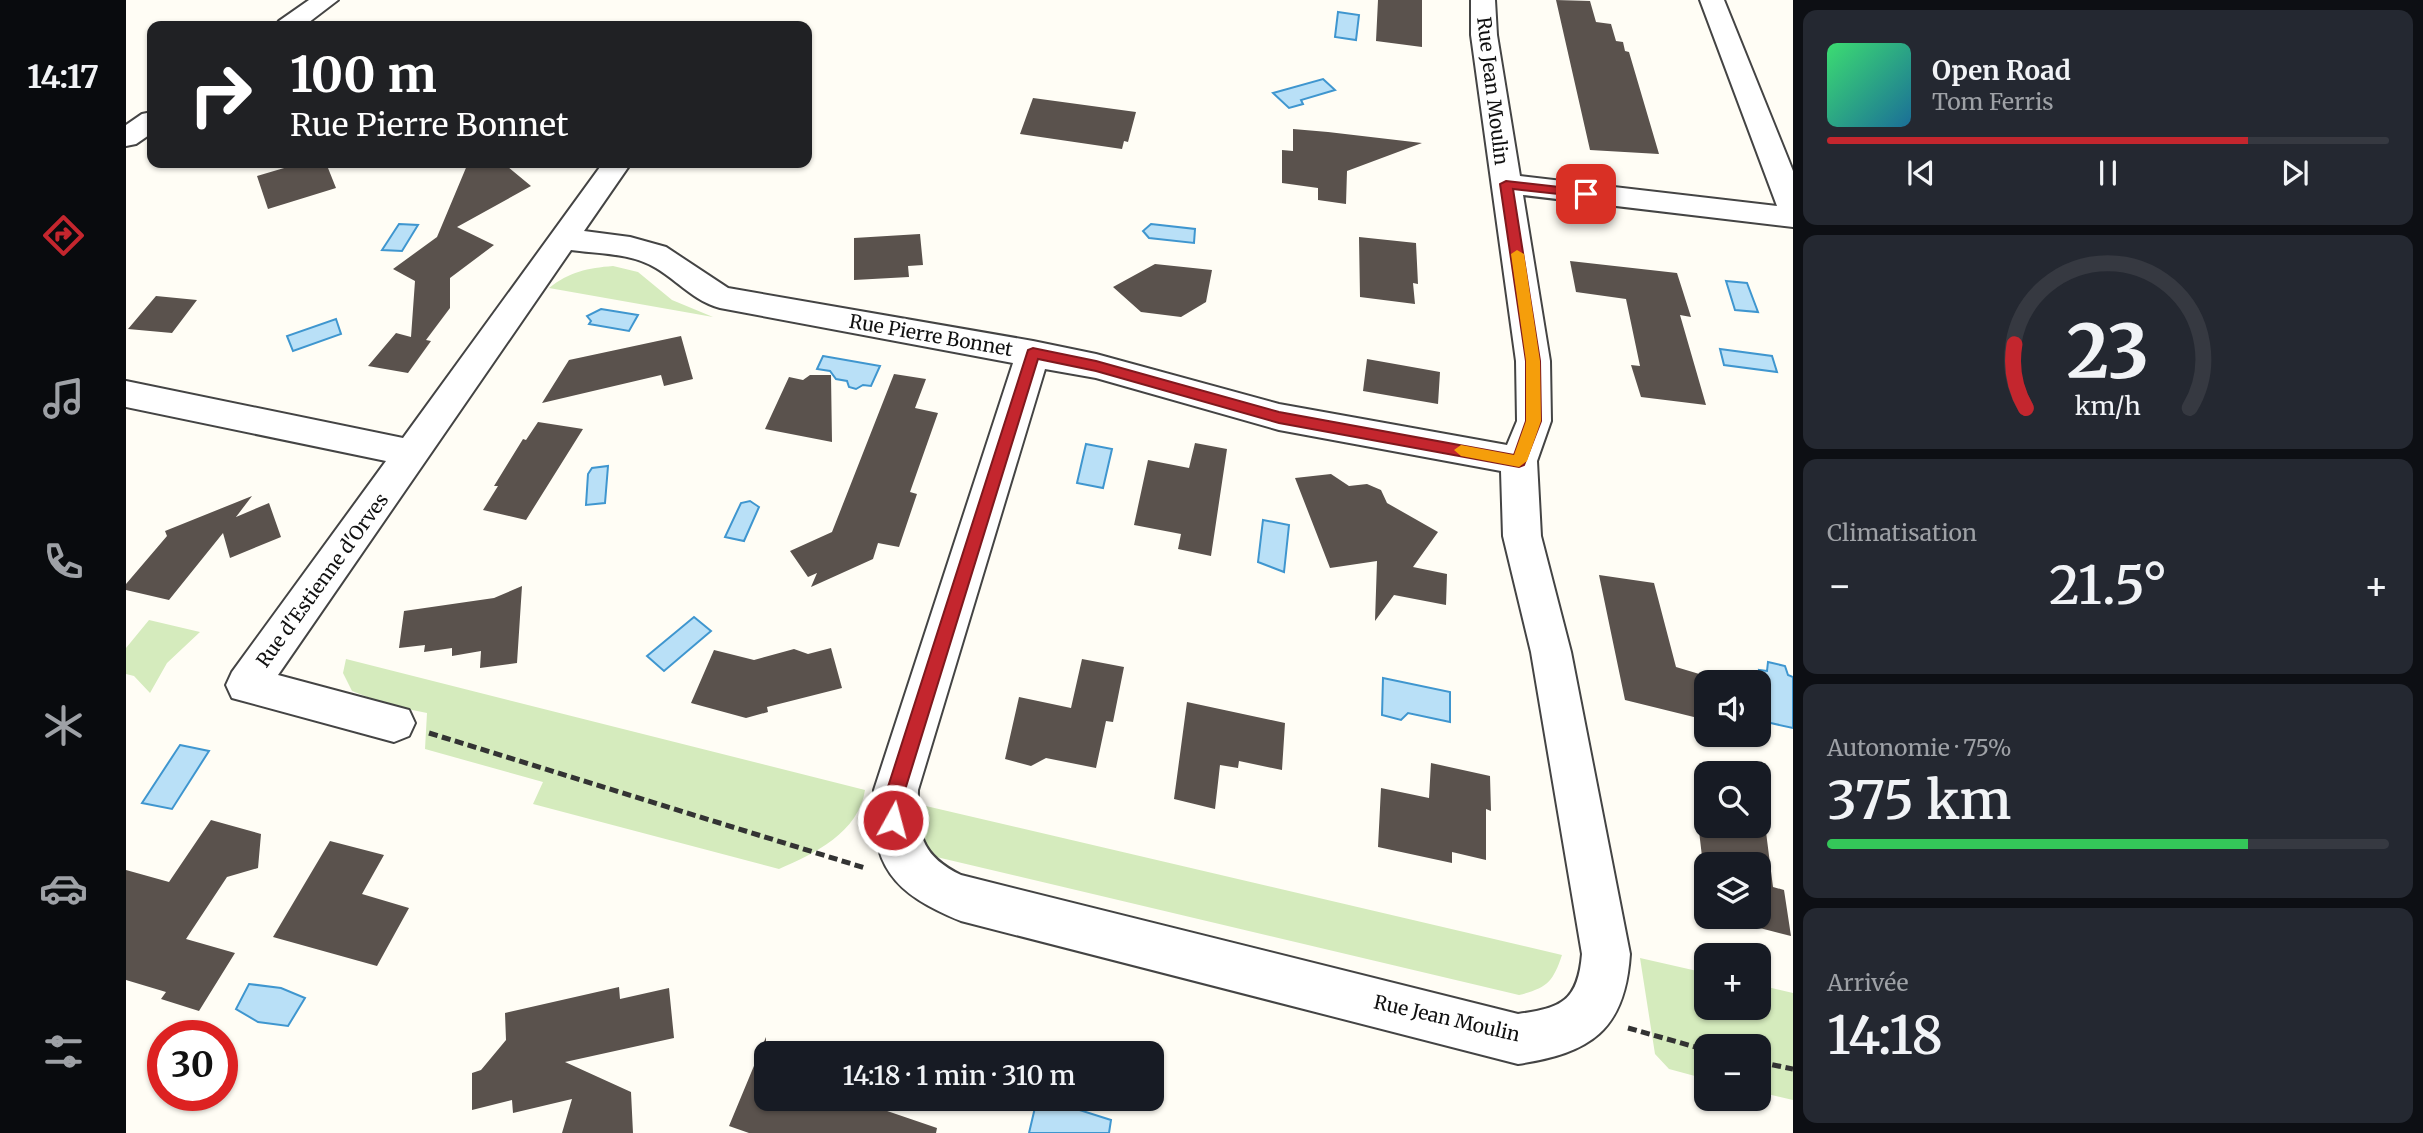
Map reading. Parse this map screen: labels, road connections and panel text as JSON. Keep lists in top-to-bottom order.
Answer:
{
  "streets": {
    "street": ["Rue Jean Moulin", "Rue Pierre Bonnet", "Rue d'Estienne d'Orves"]
  },
  "crossings": [
    ["Rue Jean Moulin", "Rue Pierre Bonnet"],
    ["Rue Pierre Bonnet", "Rue d'Estienne d'Orves"]
  ],
  "page": {
    "tabs": "14:17",
    "turn": ["100 m", "Rue Pierre Bonnet"],
    "song": ["Open Road", "Tom Ferris"],
    "tile": [
      "Climatisation",
      ["Autonomie · 75%", "375 km"],
      ["Arrivée", "14:18"]
    ],
    "heat": ["−", "21.5°", "+"],
    "map_buttons": ["+", "−"],
    "limit": "30",
    "trip": "14:18 · 1 min · 310 m",
    "gauge": ["23", "km/h"]
  }
}
